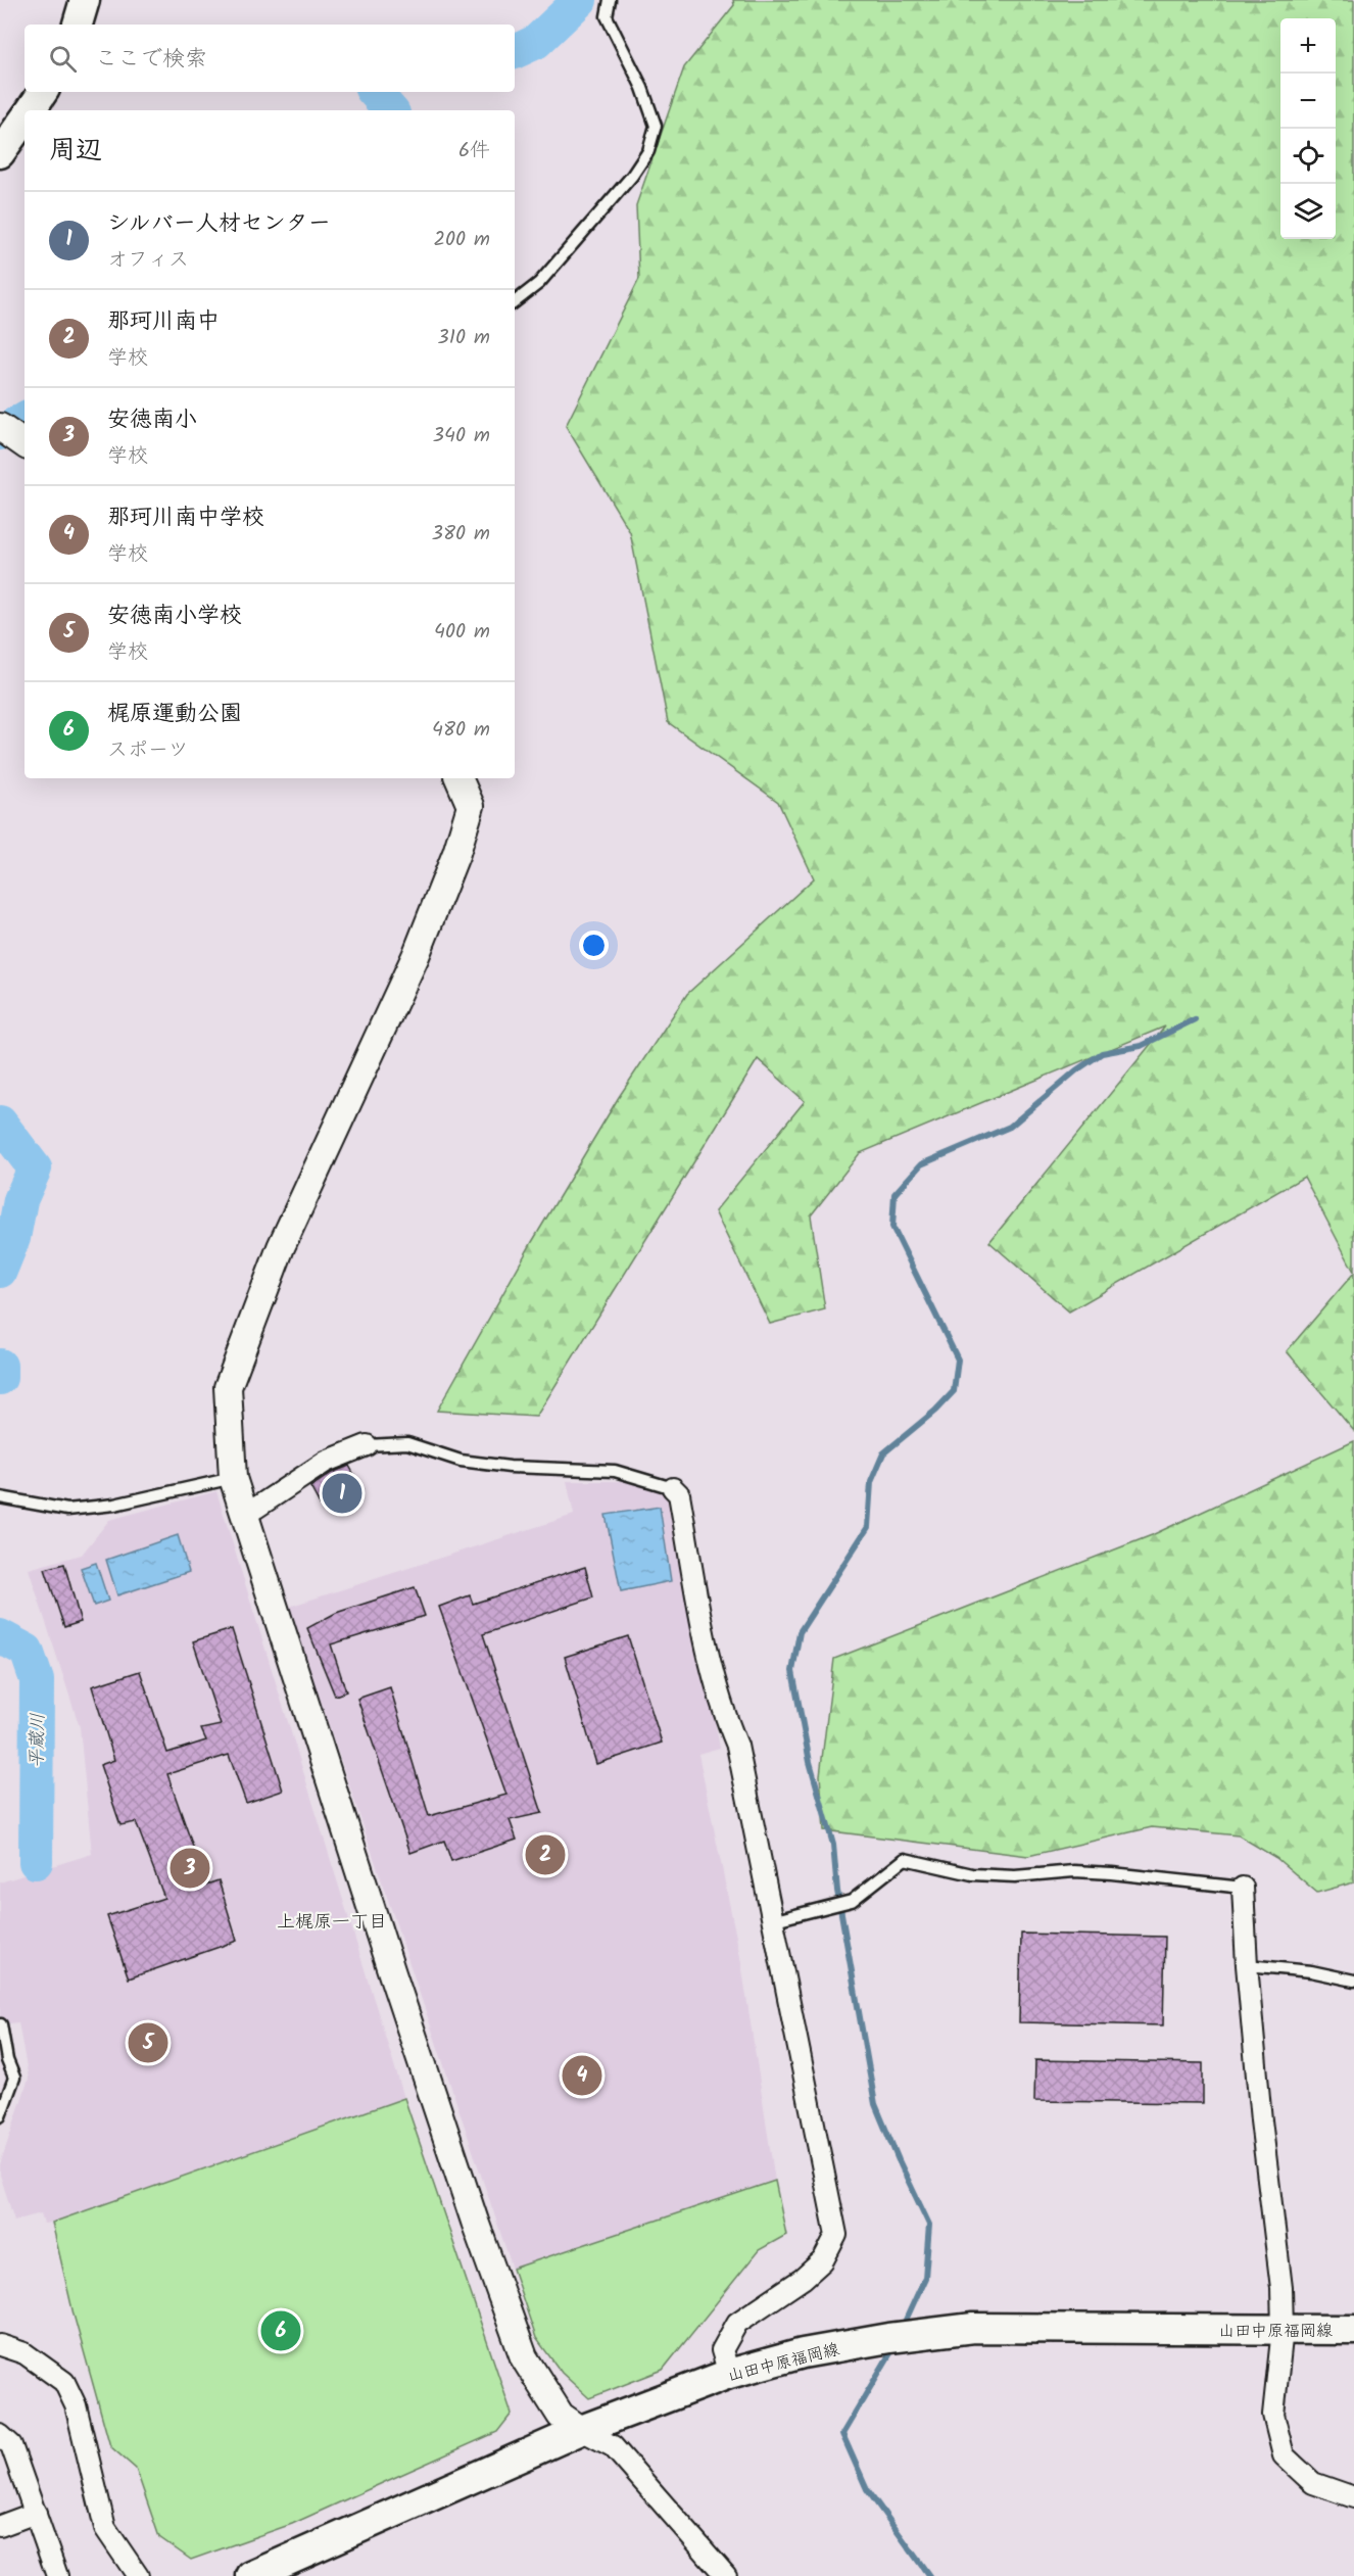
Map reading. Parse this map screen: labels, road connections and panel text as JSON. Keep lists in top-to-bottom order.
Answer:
{
  "streets": {
    "main road": ["山田中原福岡線"]
  },
  "districts": ["上梶原一丁目"],
  "water": ["平蔵川"],
  "page": {
    "map_buttons": ["+", "−"],
    "search": "ここで検索",
    "heading": ["周辺", "6件"],
    "list": [
      {
        "mark": "1",
        "name": "シルバー人材センター",
        "note": "オフィス",
        "value": "200 m"
      },
      {
        "mark": "2",
        "name": "那珂川南中",
        "note": "学校",
        "value": "310 m"
      },
      {
        "mark": "3",
        "name": "安徳南小",
        "note": "学校",
        "value": "340 m"
      },
      {
        "mark": "4",
        "name": "那珂川南中学校",
        "note": "学校",
        "value": "380 m"
      },
      {
        "mark": "5",
        "name": "安徳南小学校",
        "note": "学校",
        "value": "400 m"
      },
      {
        "mark": "6",
        "name": "梶原運動公園",
        "note": "スポーツ",
        "value": "480 m"
      }
    ],
    "pins": [
      "1",
      "2",
      "3",
      "5",
      "4",
      "6"
    ]
  }
}
